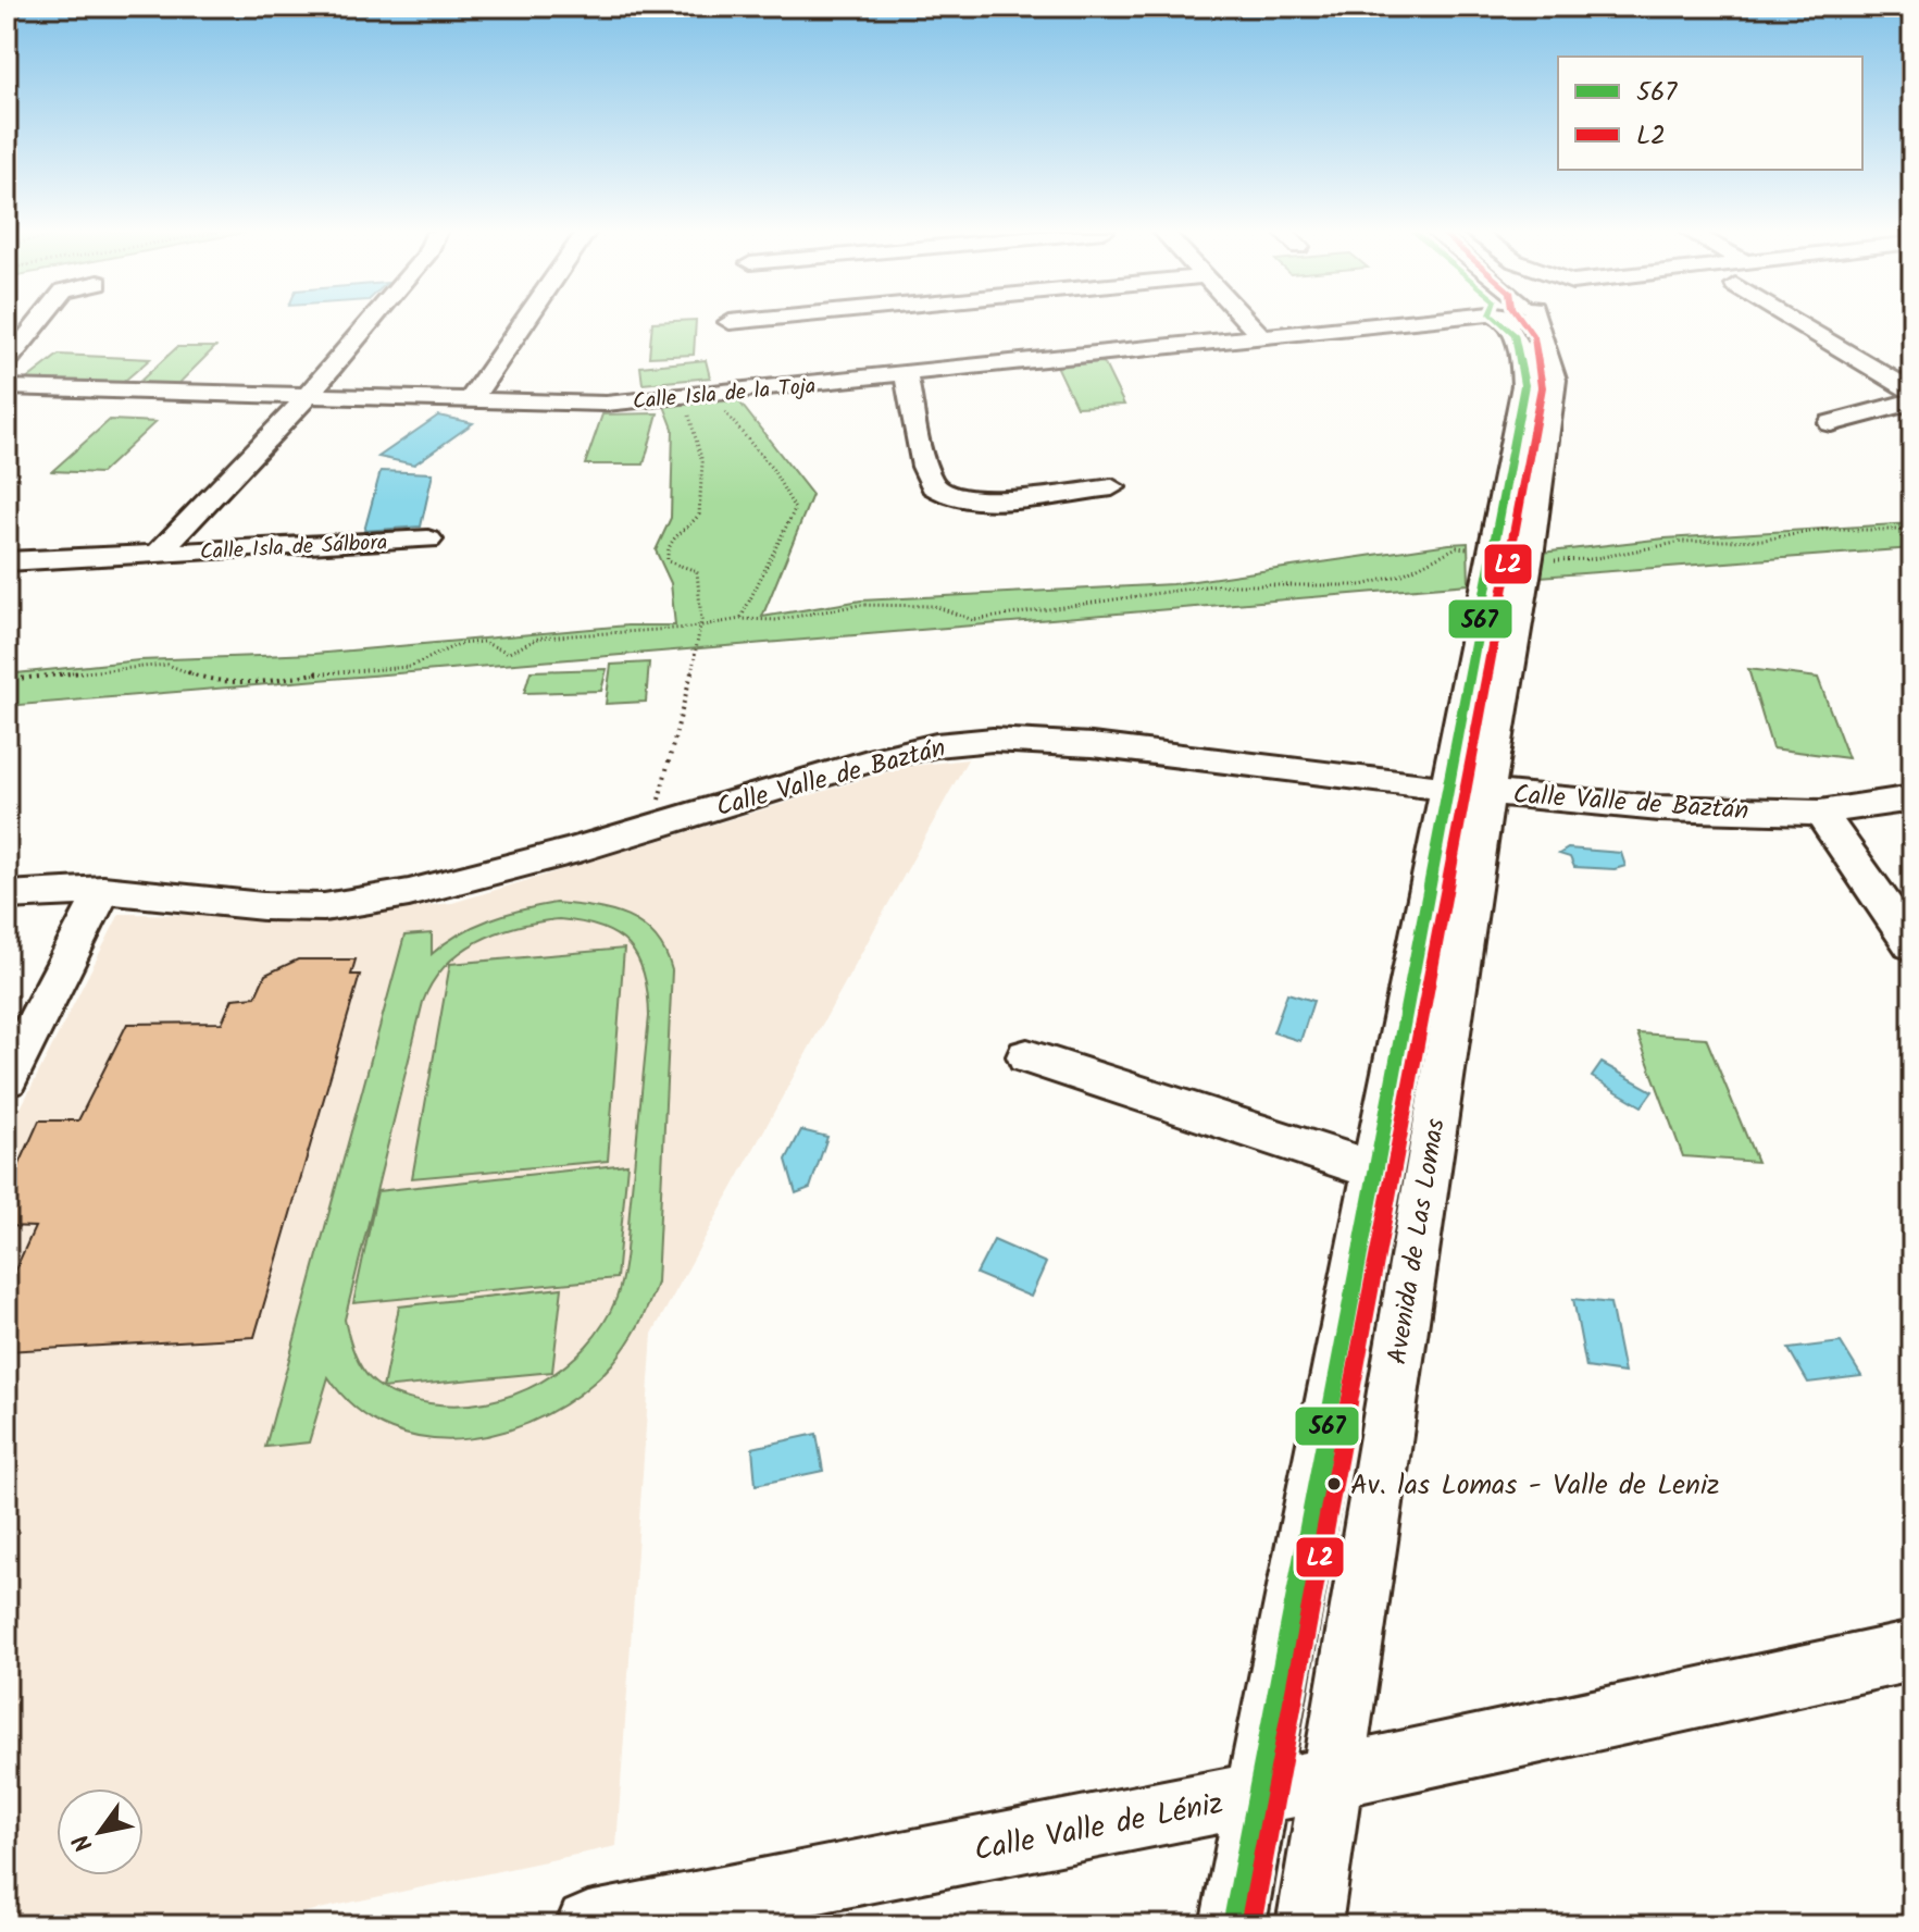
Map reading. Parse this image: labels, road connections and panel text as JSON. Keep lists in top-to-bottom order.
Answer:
{
  "streets": {
    "street": [
      "Calle Isla de la Toja",
      "Calle Isla de Sálbora",
      "Calle Valle de Baztán",
      "Avenida de Las Lomas",
      "Calle Valle de Léniz"
    ]
  },
  "crossings": [
    ["Calle Isla de la Toja", "Calle Isla de Sálbora"],
    ["Calle Valle de Baztán", "Avenida de Las Lomas"],
    ["Avenida de Las Lomas", "Calle Valle de Léniz"]
  ],
  "places": ["Av. las Lomas - Valle de Leniz"],
  "lines": ["transit line 567", "transit line L2"],
  "legend": ["567", "L2"],
  "north": "bottom left"
}
